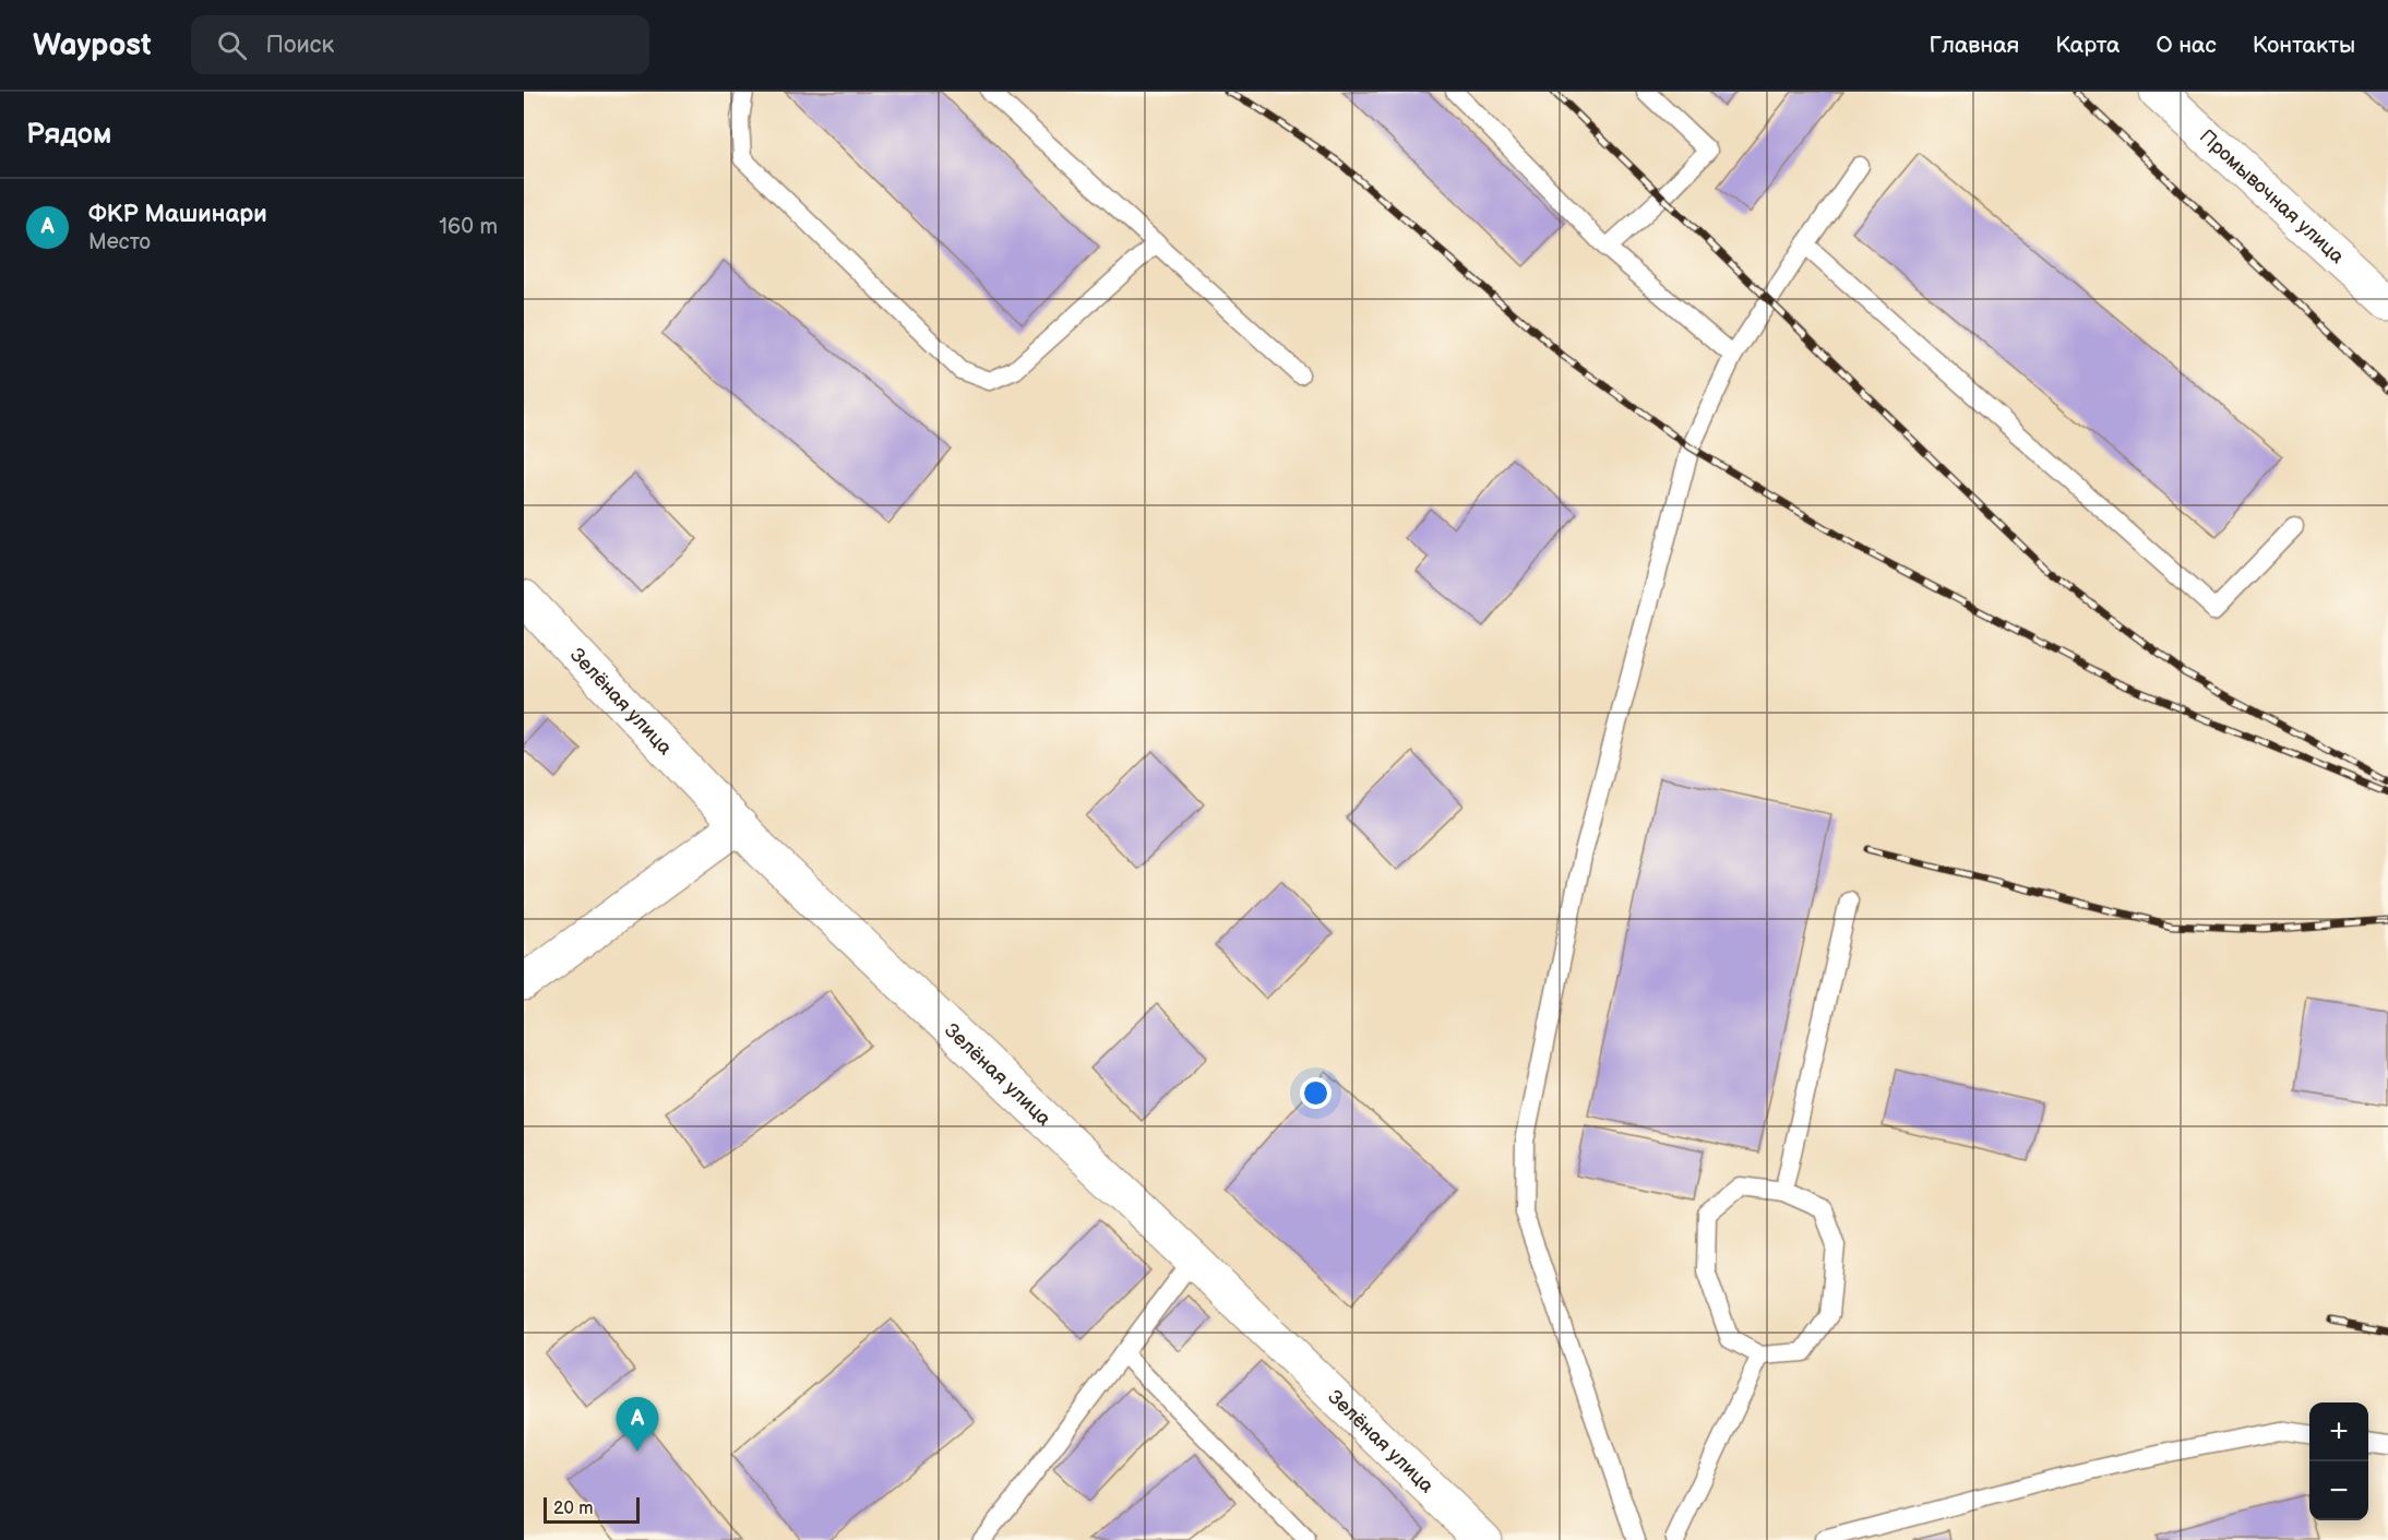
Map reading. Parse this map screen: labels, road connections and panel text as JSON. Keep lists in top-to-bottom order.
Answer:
{
  "streets": {
    "street": ["Промывочная улица", "Зелёная улица"]
  },
  "scale_bar": "20 m",
  "page": {
    "header": "Waypost",
    "search": "Поиск",
    "nav": [
      "Главная",
      "Карта",
      "О нас",
      "Контакты"
    ],
    "heading": "Рядом",
    "list": [
      {
        "mark": "A",
        "name": "ФКР Машинари",
        "note": "Место",
        "value": "160 m"
      }
    ],
    "pins": "A",
    "map_buttons": ["+", "−"],
    "scale": "20 m"
  }
}
